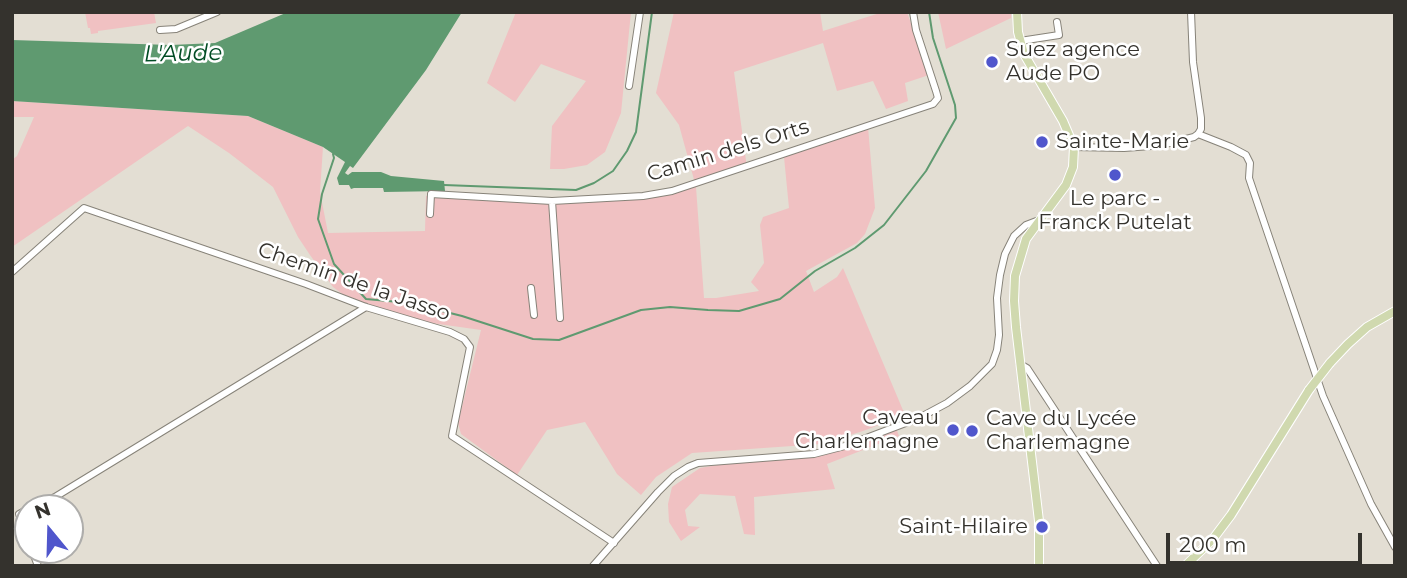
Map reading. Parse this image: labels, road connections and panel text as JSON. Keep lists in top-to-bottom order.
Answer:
{
  "streets": {
    "street": ["Camin dels Orts", "Chemin de la Jasso"]
  },
  "water": ["L'Aude"],
  "places": [
    "Suez agence Aude PO",
    "Sainte-Marie",
    "Le parc - Franck Putelat",
    "Caveau Charlemagne",
    "Cave du Lycée Charlemagne",
    "Saint-Hilaire"
  ],
  "scale_bar": "200 m",
  "north": "top"
}
